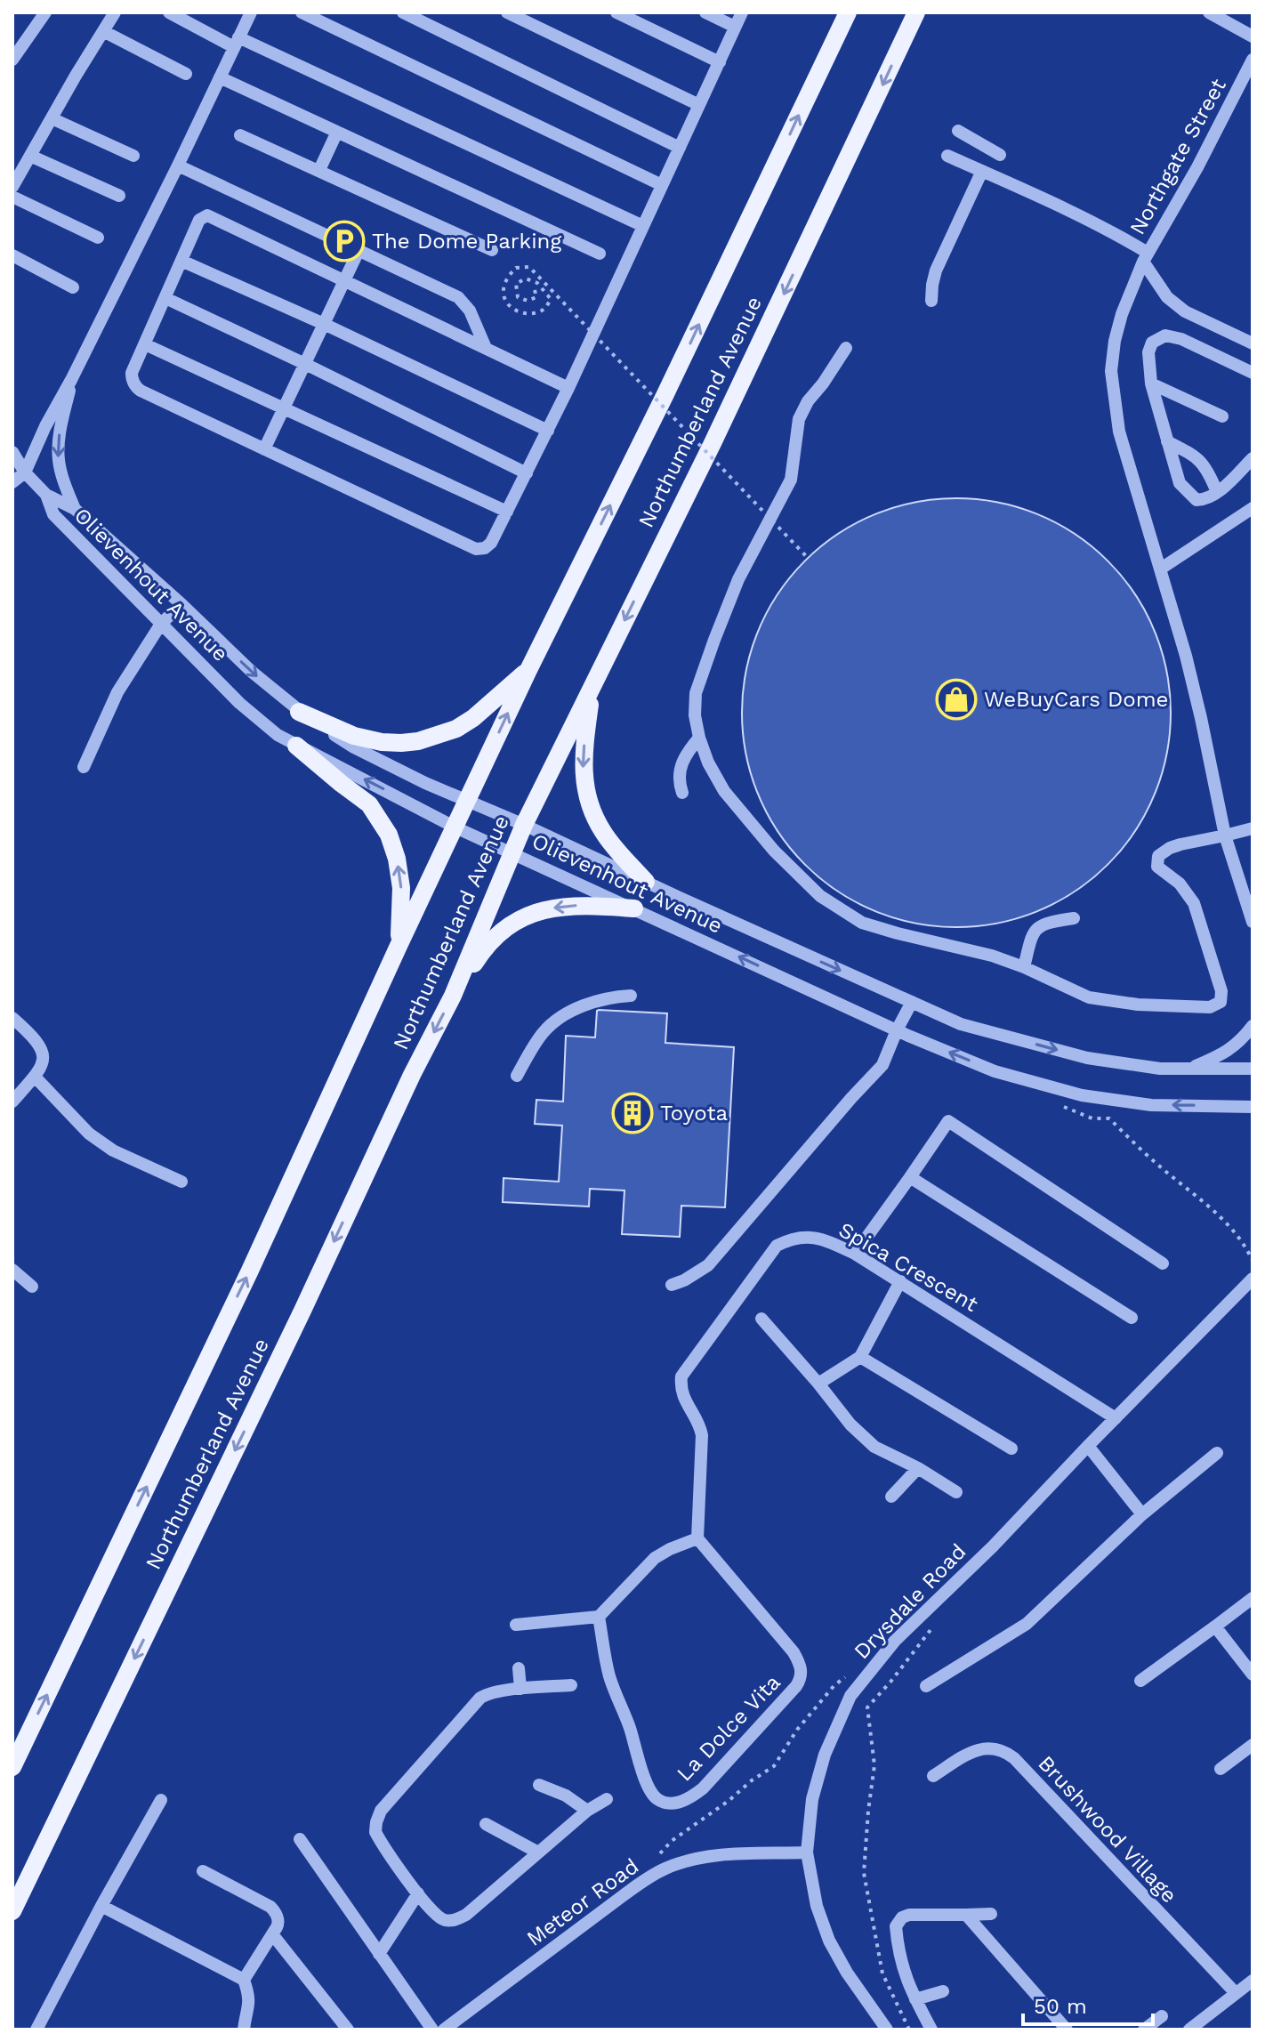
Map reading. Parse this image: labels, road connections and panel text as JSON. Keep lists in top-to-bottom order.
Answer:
{
  "streets": {
    "main road": ["Northumberland Avenue"],
    "street": [
      "Northgate Street",
      "Olievenhout Avenue",
      "Spica Crescent",
      "Drysdale Road",
      "La Dolce Vita",
      "Brushwood Village",
      "Meteor Road"
    ]
  },
  "crossings": [
    ["Northumberland Avenue", "Olievenhout Avenue"],
    ["Spica Crescent", "Drysdale Road"],
    ["Spica Crescent", "La Dolce Vita"],
    ["Drysdale Road", "Meteor Road"]
  ],
  "places": {
    "parking": ["The Dome Parking"],
    "shop": ["WeBuyCars Dome"],
    "building": ["Toyota"]
  },
  "scale_bar": "50 m"
}
